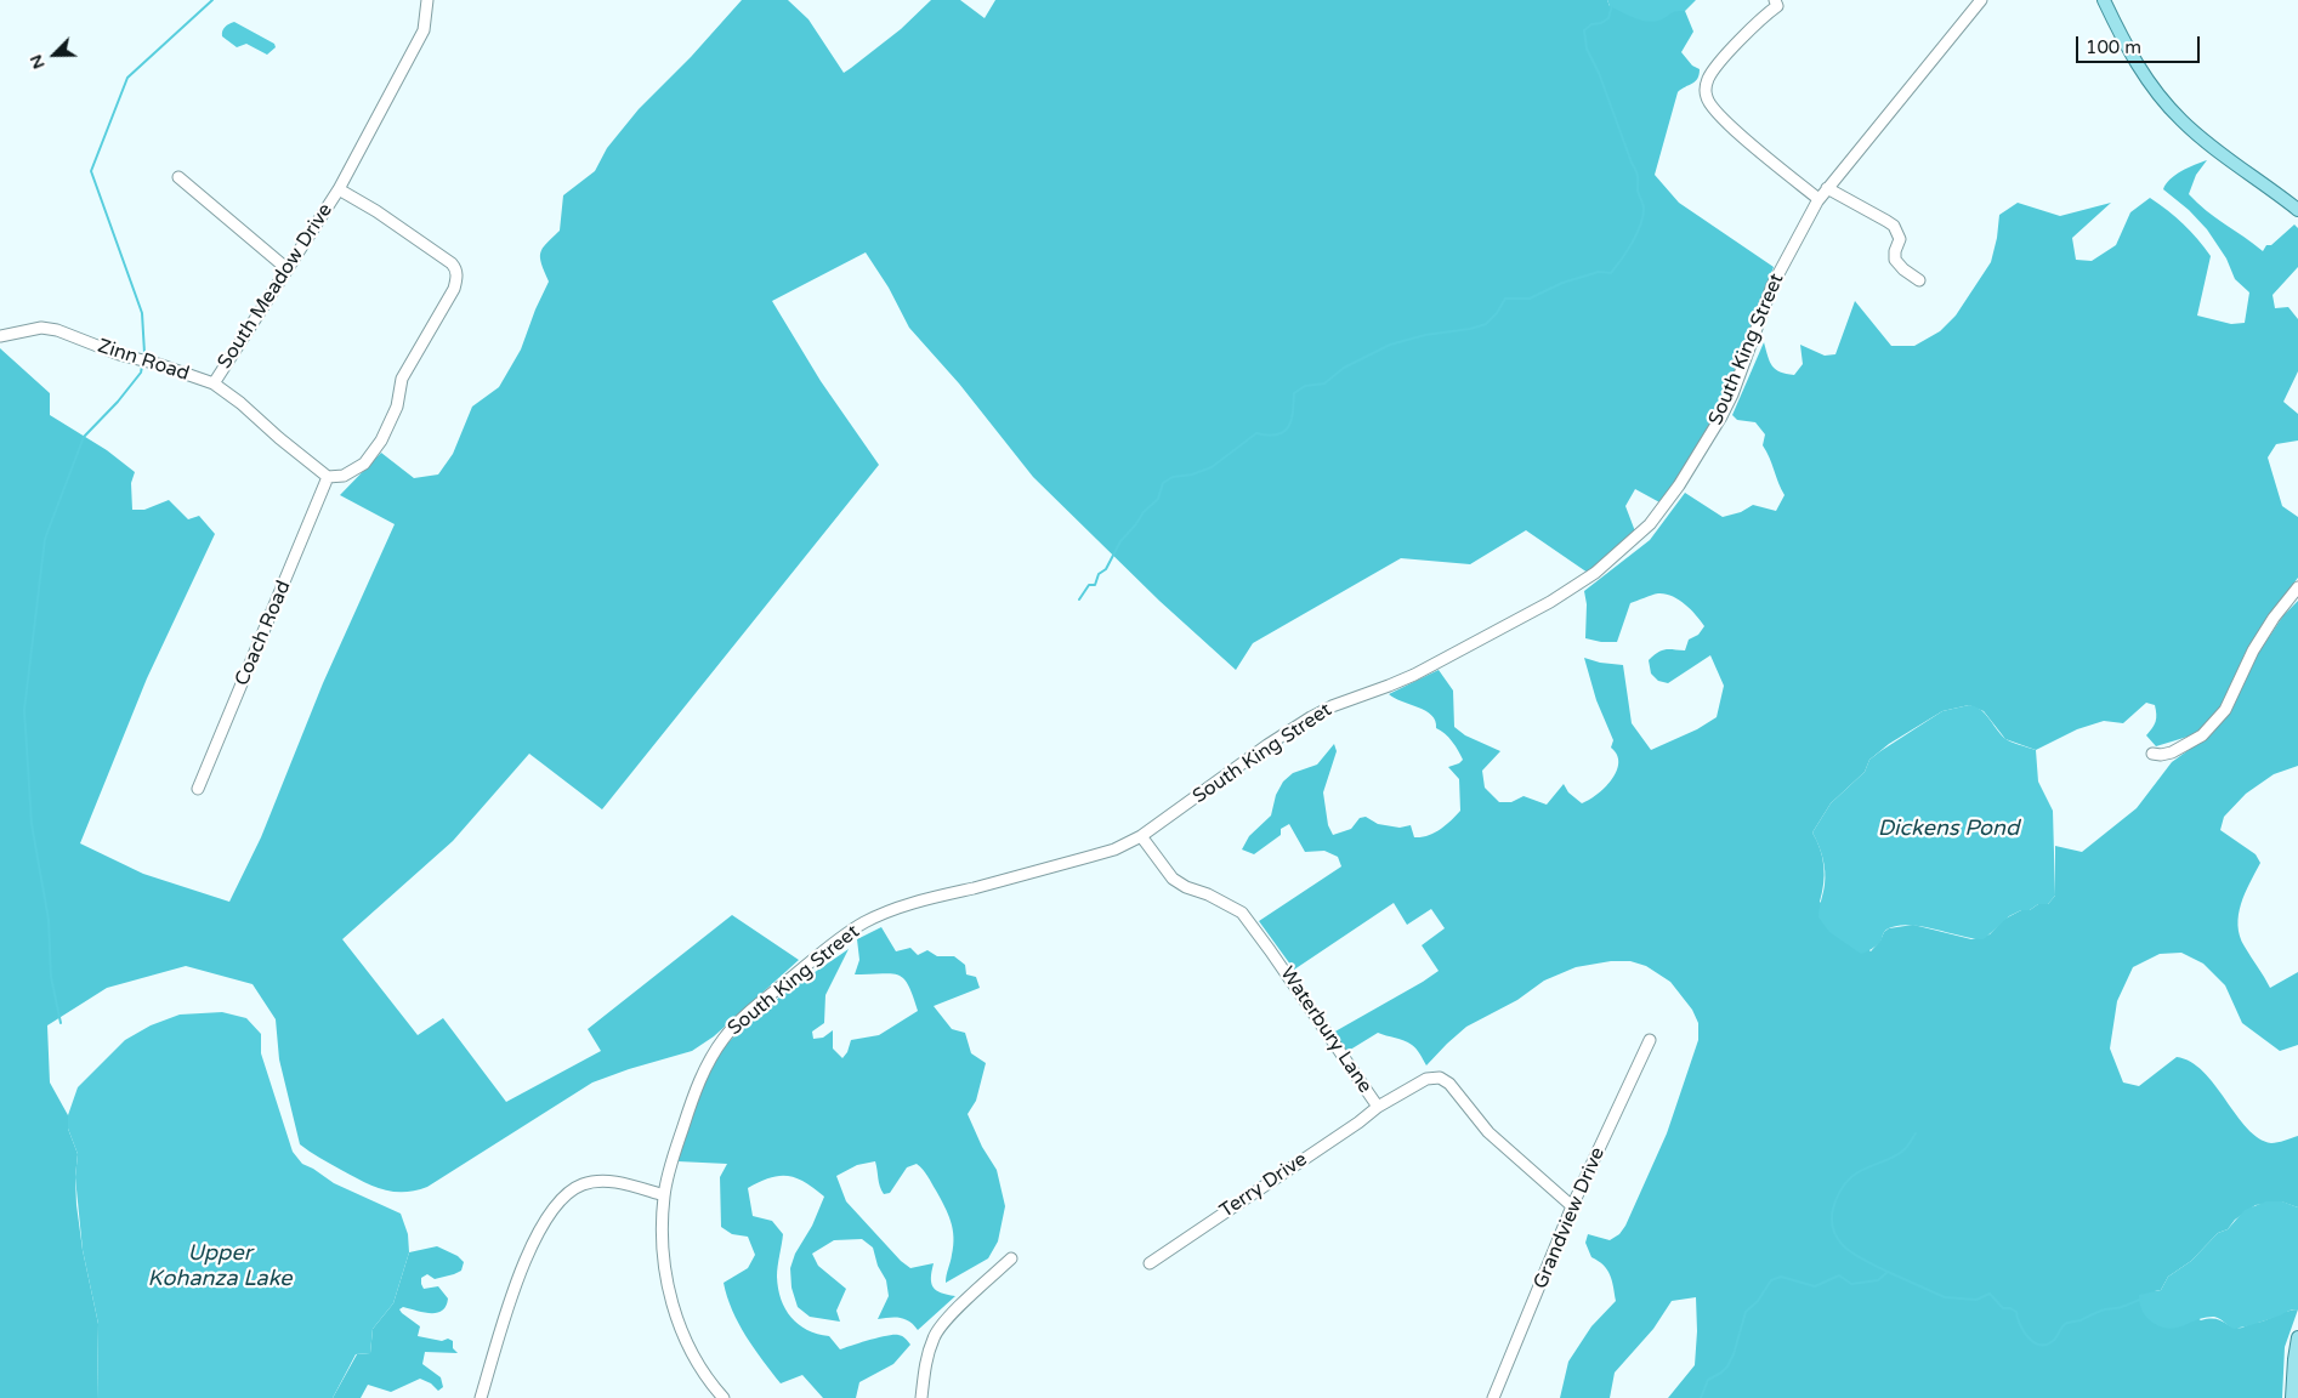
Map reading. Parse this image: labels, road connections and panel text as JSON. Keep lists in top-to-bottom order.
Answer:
{
  "streets": {
    "street": [
      "South Meadow Drive",
      "South King Street",
      "Zinn Road",
      "Coach Road",
      "Waterbury Lane",
      "Terry Drive",
      "Grandview Drive"
    ]
  },
  "crossings": [
    ["South Meadow Drive", "Zinn Road"],
    ["South Meadow Drive", "Coach Road"],
    ["South King Street", "Waterbury Lane"],
    ["Zinn Road", "Coach Road"],
    ["Waterbury Lane", "Terry Drive"],
    ["Waterbury Lane", "Grandview Drive"]
  ],
  "water": ["Dickens Pond", "Upper Kohanza Lake"],
  "scale_bar": "100 m",
  "north": "bottom left"
}
